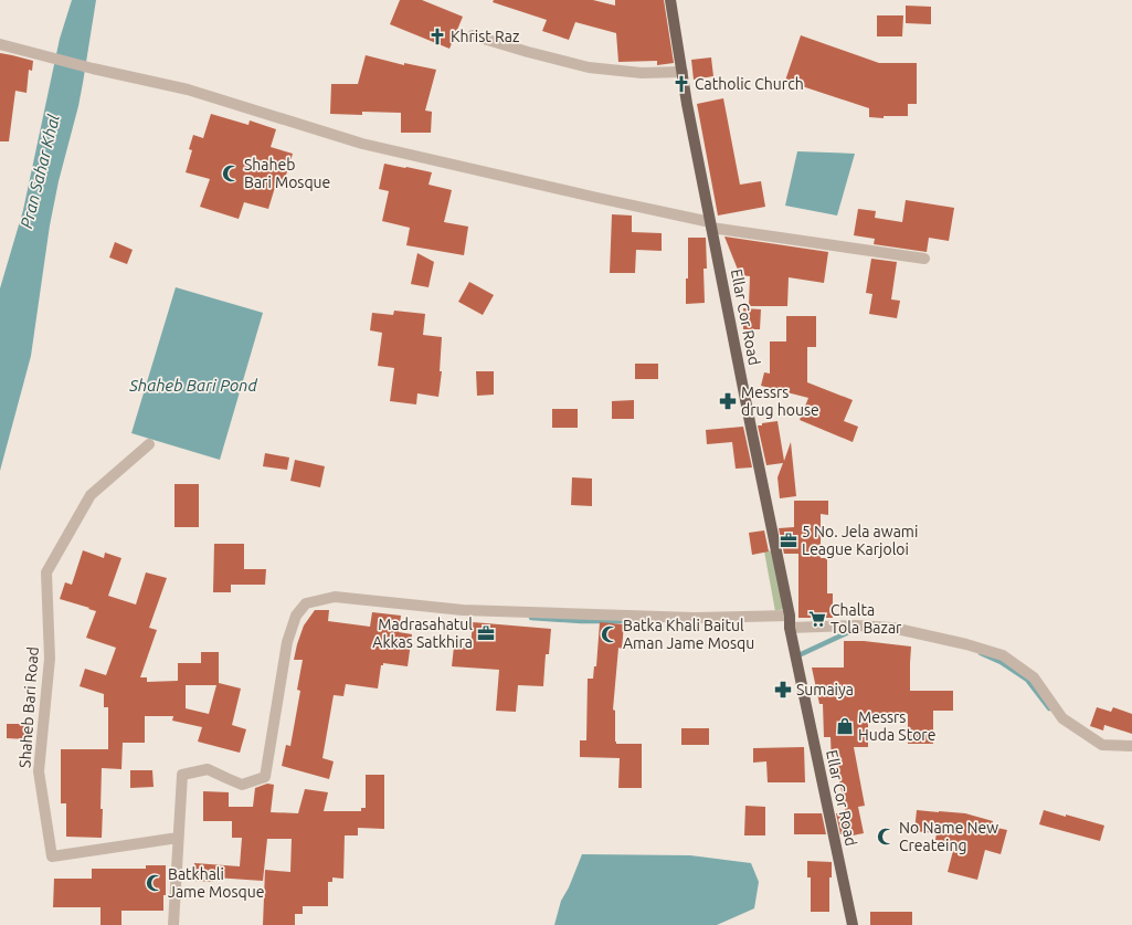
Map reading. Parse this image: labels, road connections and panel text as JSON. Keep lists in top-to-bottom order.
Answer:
{
  "streets": {
    "main road": ["Ellar Cor Road"],
    "street": ["Shaheb Bari Road"]
  },
  "water": ["Pran Sahar Khal", "Shaheb Bari Pond"],
  "places": {
    "church": ["Khrist Raz", "Catholic Church"],
    "mosque": [
      "Shaheb Bari Mosque",
      "Batka Khali Baitul Aman Jame Mosqu",
      "No Name New Createing",
      "Batkhali Jame Mosque"
    ],
    "pharmacy": ["Messrs drug house", "Sumaiya"],
    "office": ["5 No. Jela awami League Karjoloi", "Madrasahatul Akkas Satkhira"],
    "supermarket": ["Chalta Tola Bazar"],
    "shop": ["Messrs Huda Store"]
  }
}
